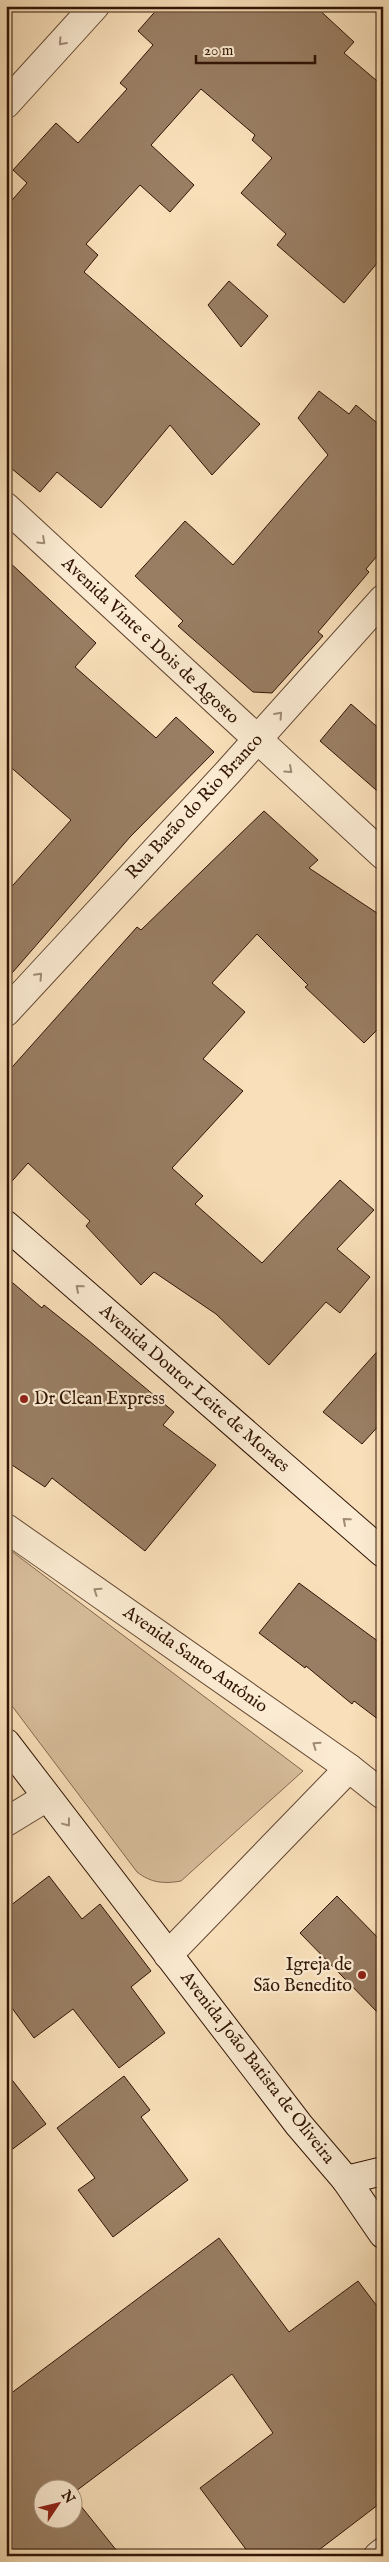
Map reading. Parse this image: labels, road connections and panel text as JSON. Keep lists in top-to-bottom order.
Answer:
{
  "streets": {
    "street": [
      "Avenida Vinte e Dois de Agosto",
      "Rua Barão do Rio Branco",
      "Avenida Doutor Leite de Moraes",
      "Avenida Santo Antônio",
      "Avenida João Batista de Oliveira"
    ]
  },
  "crossings": [
    ["Avenida Vinte e Dois de Agosto", "Rua Barão do Rio Branco"],
    ["Avenida Santo Antônio", "Avenida João Batista de Oliveira"]
  ],
  "one_way": [
    "Avenida Vinte e Dois de Agosto",
    "Rua Barão do Rio Branco",
    "Avenida Doutor Leite de Moraes",
    "Avenida Santo Antônio"
  ],
  "places": ["Dr Clean Express", "Igreja de São Benedito"],
  "scale_bar": "20 m",
  "north": "top right"
}
